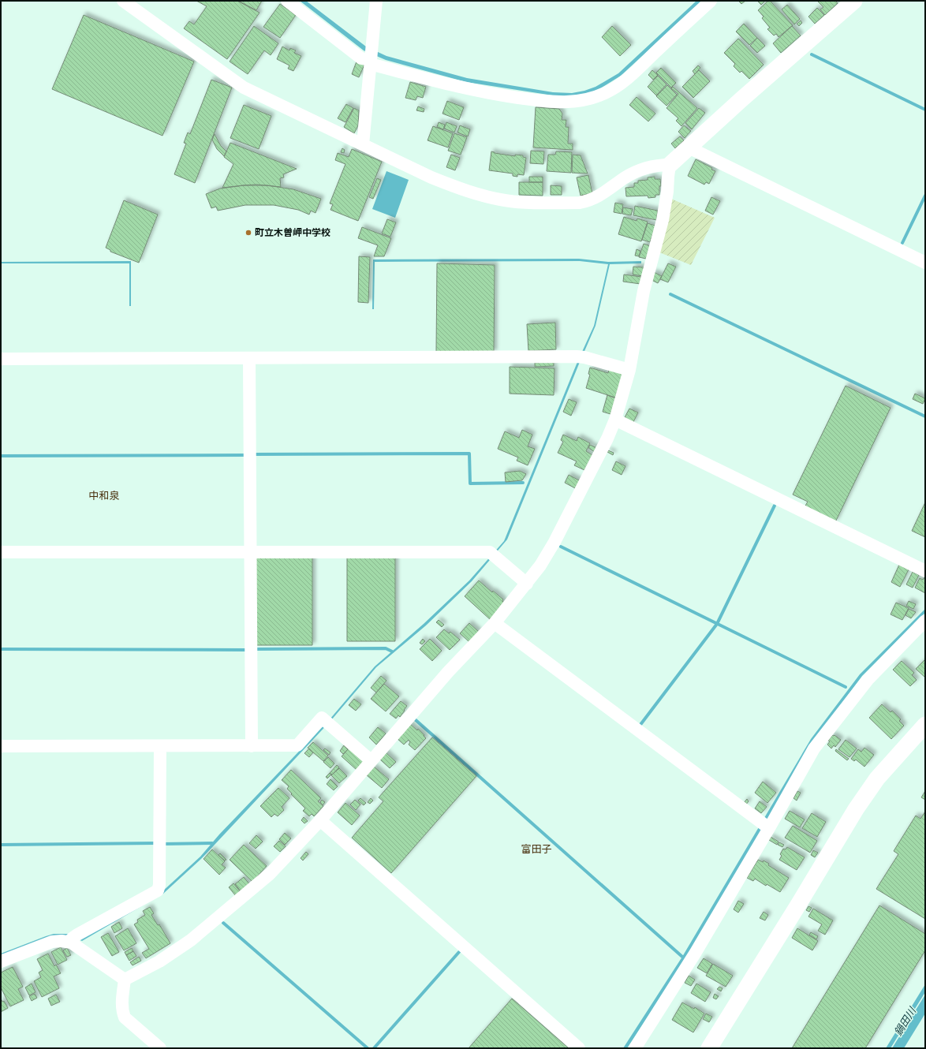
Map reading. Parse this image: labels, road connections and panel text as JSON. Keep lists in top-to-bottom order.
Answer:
{
  "districts": ["中和泉", "富田子"],
  "water": ["鍋田川"],
  "places": ["町立木曽岬中学校"]
}
